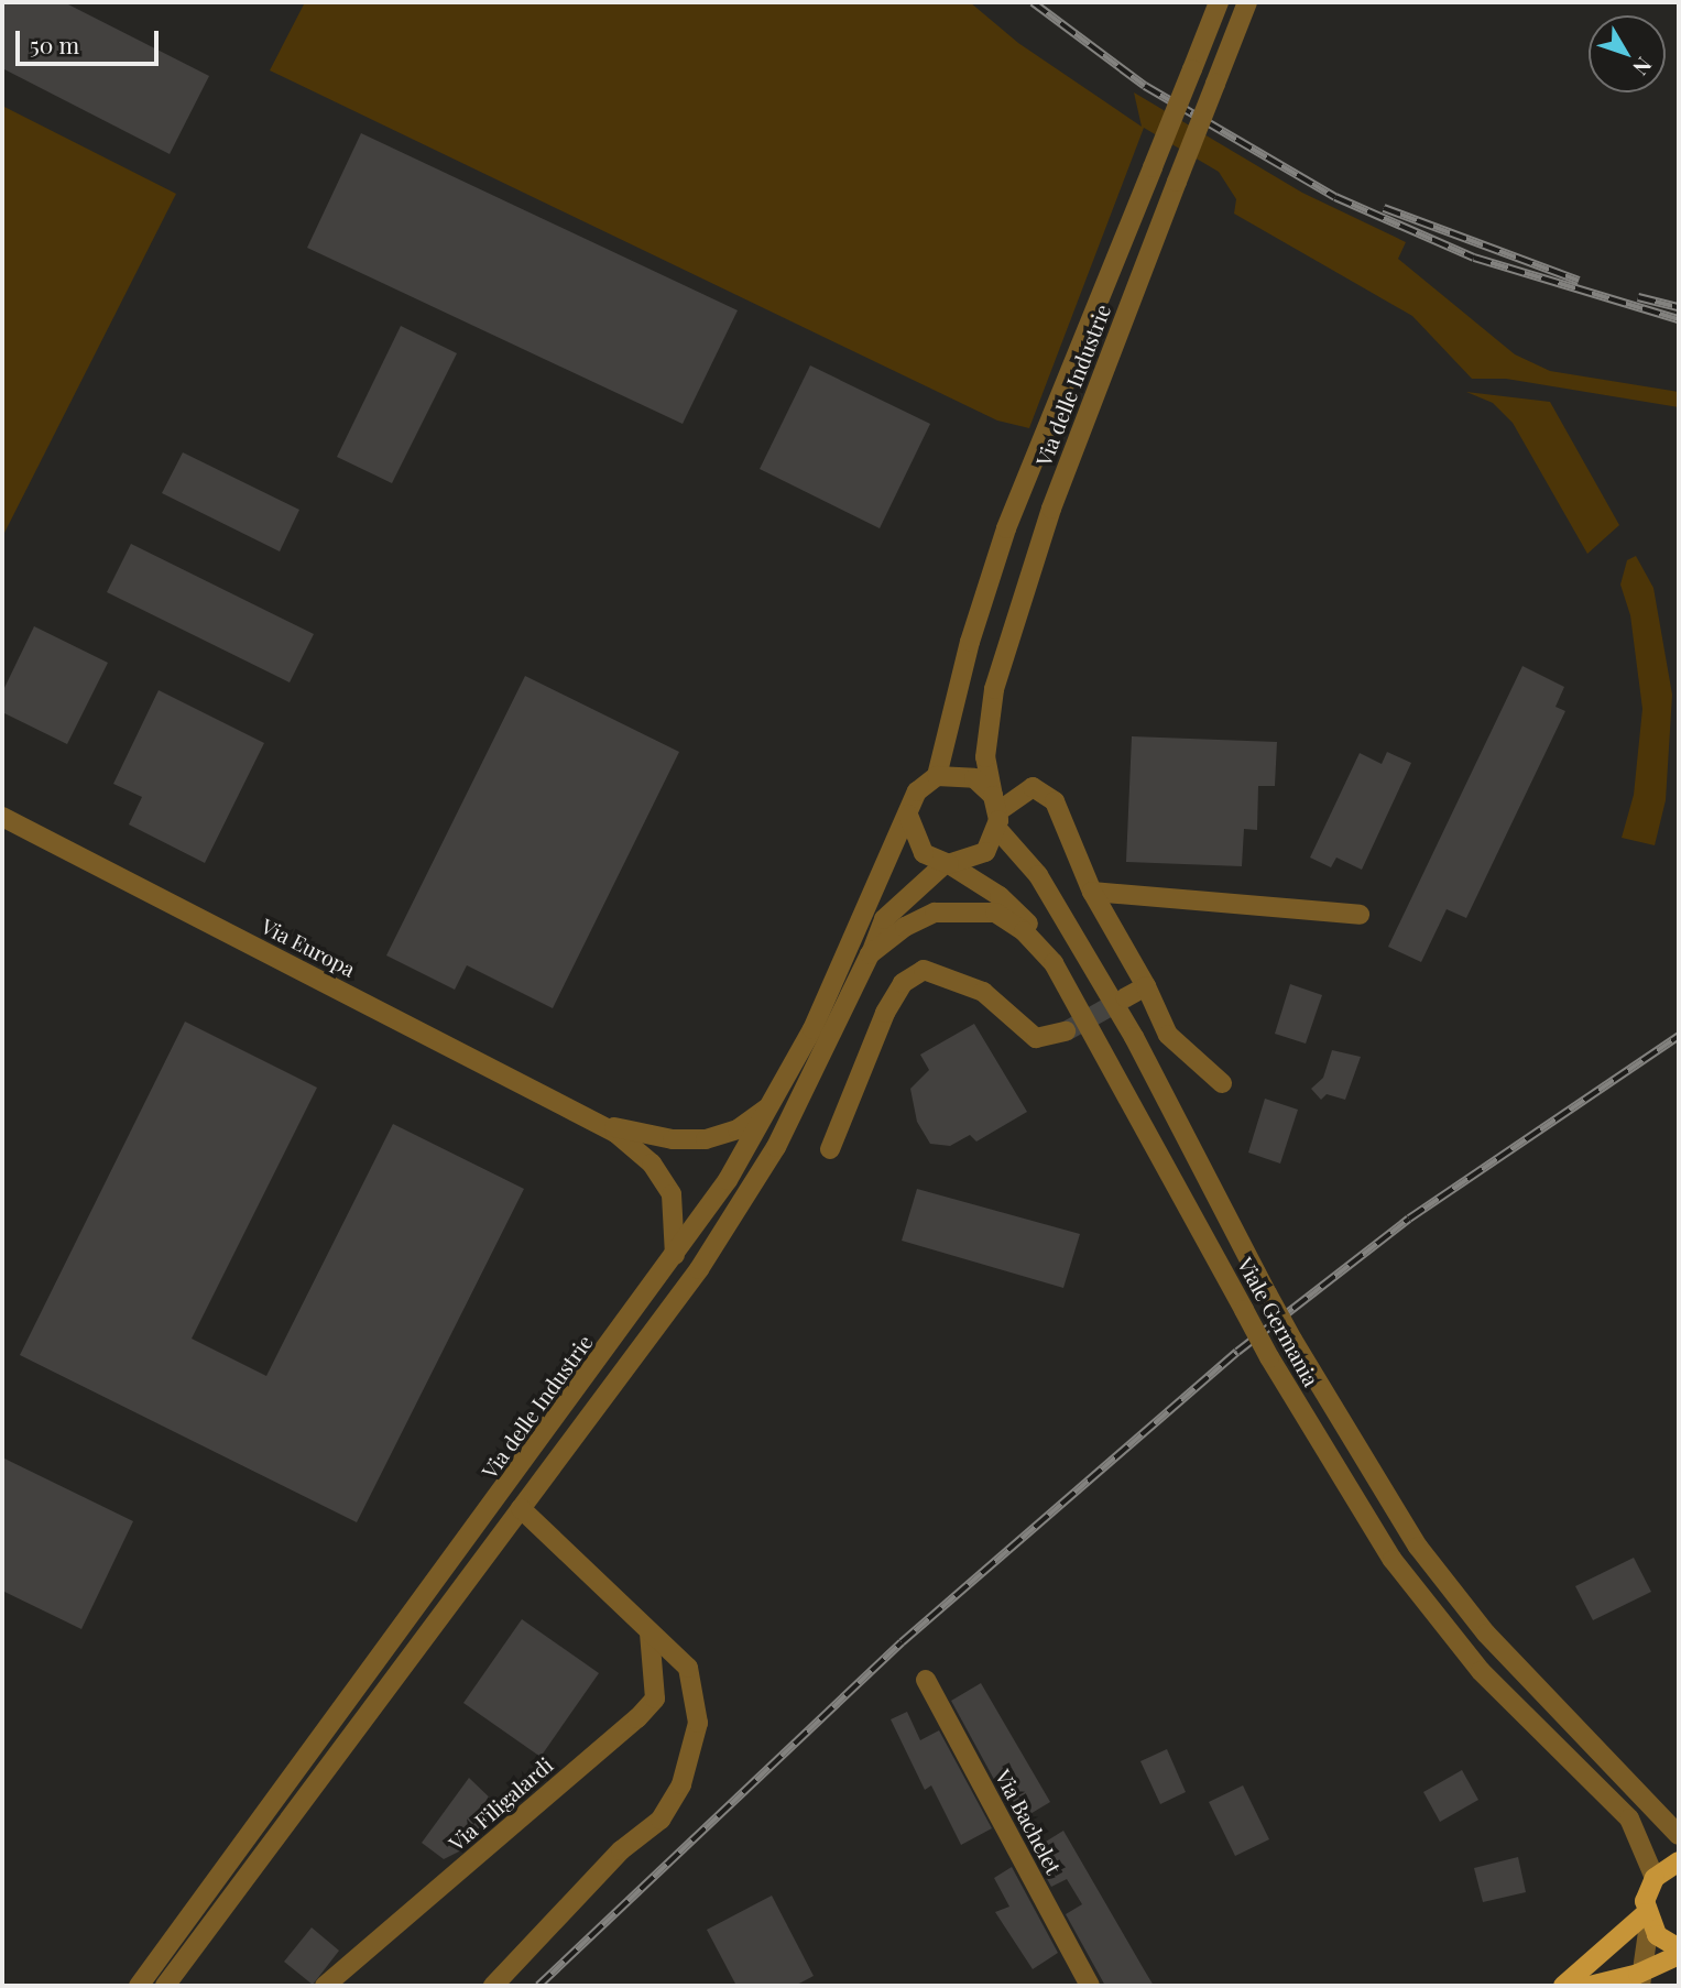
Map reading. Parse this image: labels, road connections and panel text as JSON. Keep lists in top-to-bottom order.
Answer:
{
  "streets": {
    "street": [
      "Via delle Industrie",
      "Via Europa",
      "Viale Germania",
      "Via Filigalardi",
      "Via Bachelet"
    ]
  },
  "crossings": [
    ["Via delle Industrie", "Via Europa"],
    ["Via delle Industrie", "Viale Germania"]
  ],
  "scale_bar": "50 m",
  "north": "bottom right"
}
